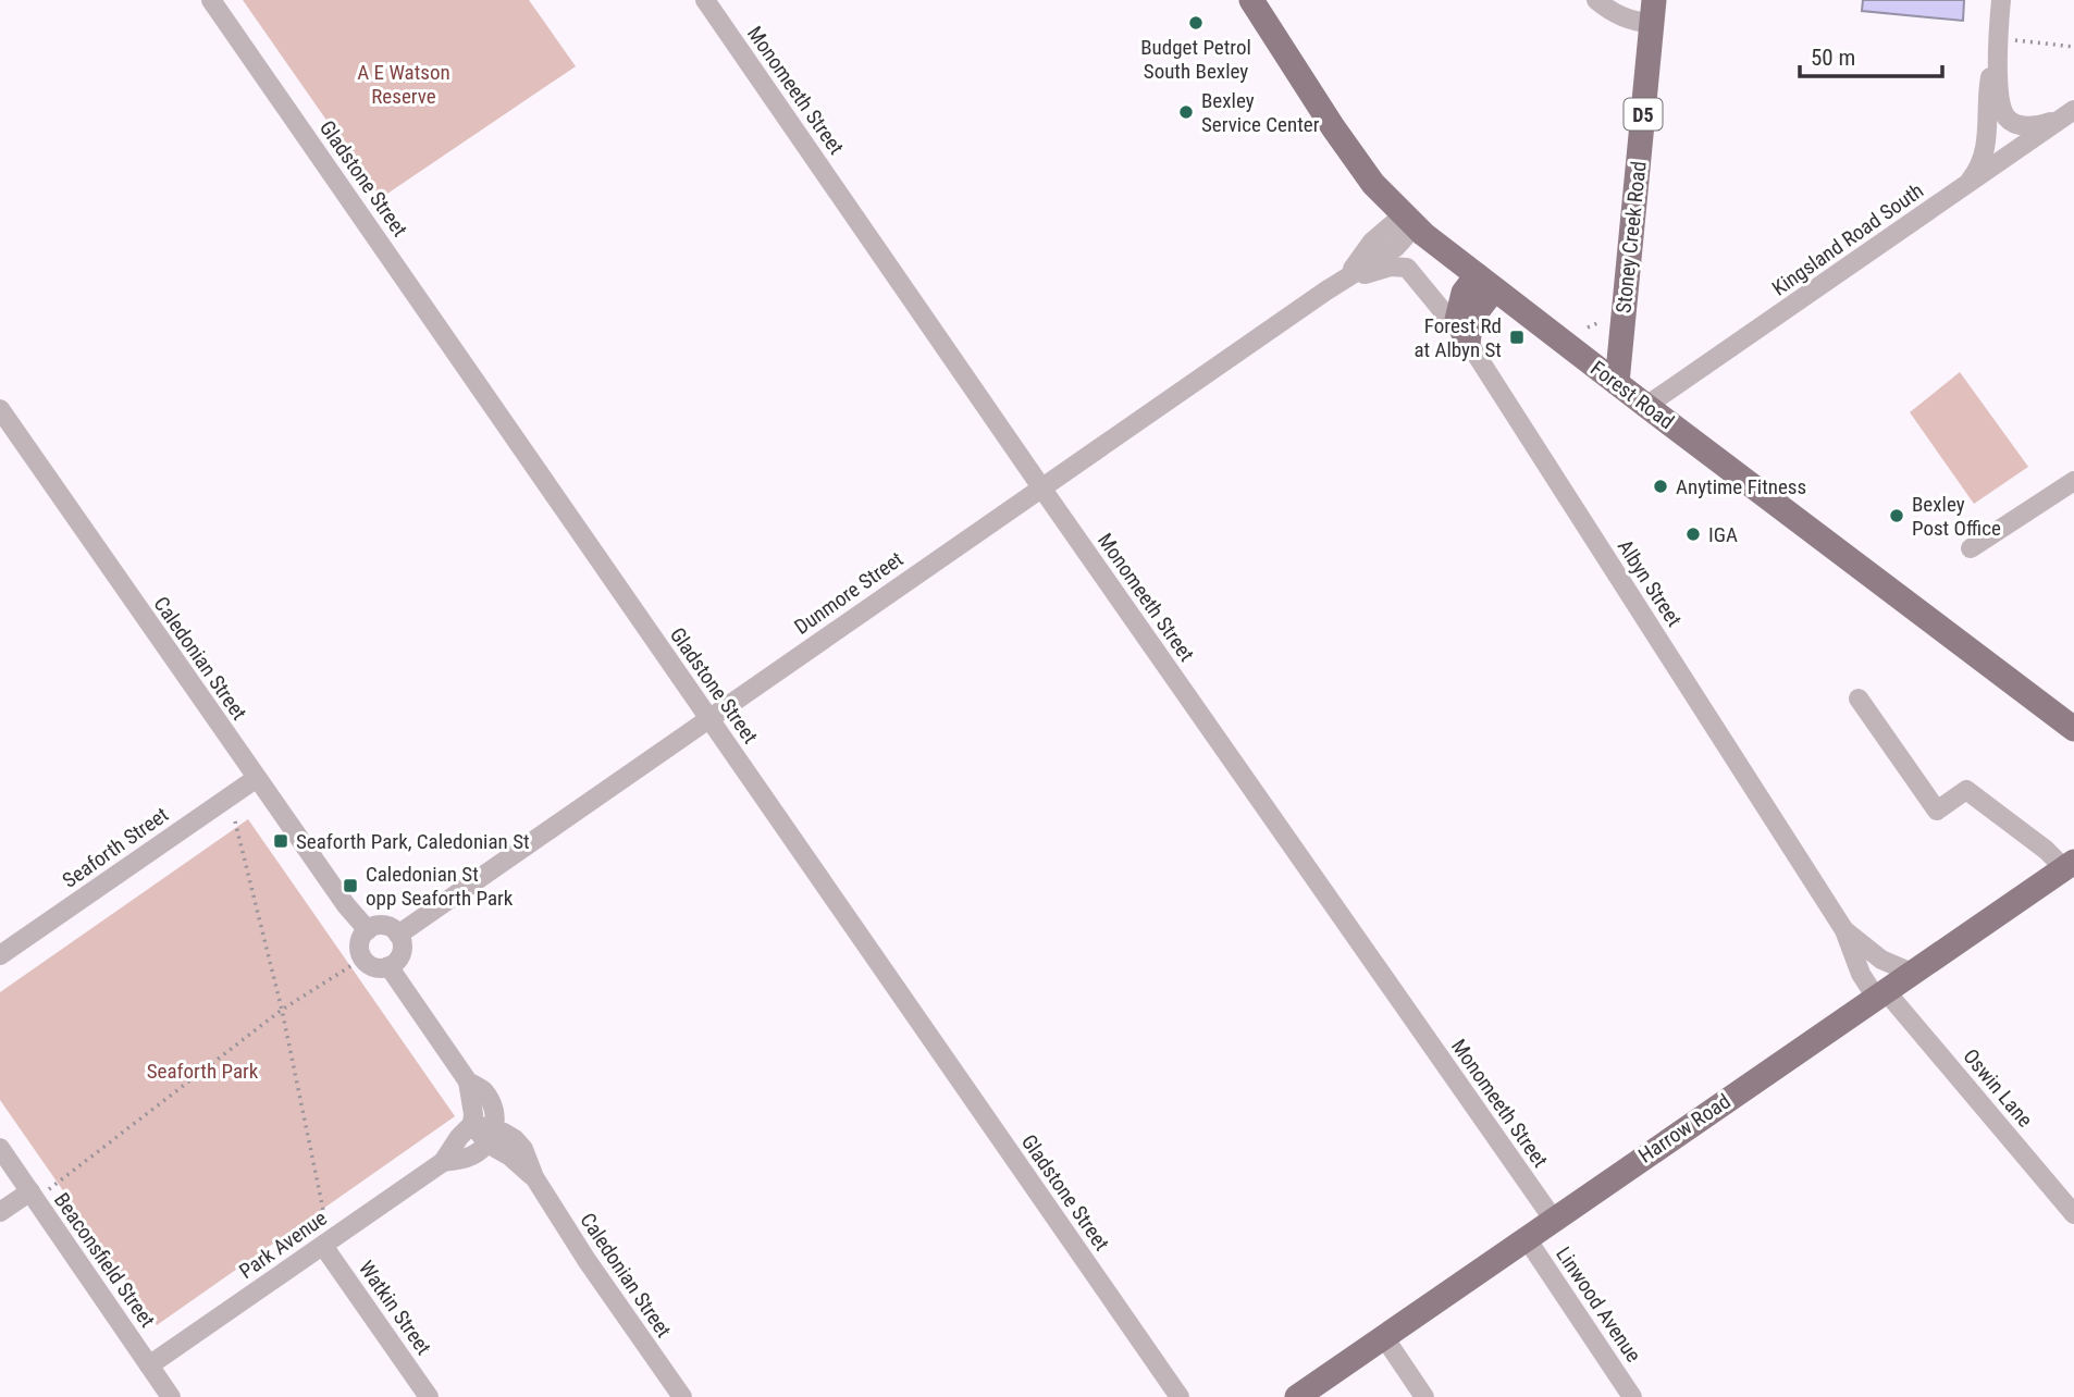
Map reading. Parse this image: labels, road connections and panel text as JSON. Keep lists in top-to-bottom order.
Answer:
{
  "streets": {
    "main road": [
      "D5",
      "Stoney Creek Road",
      "Forest Road",
      "Harrow Road"
    ],
    "street": [
      "Monomeeth Street",
      "Gladstone Street",
      "Kingsland Road South",
      "Albyn Street",
      "Dunmore Street",
      "Caledonian Street",
      "Seaforth Street",
      "Oswin Lane",
      "Park Avenue",
      "Beaconsfield Street",
      "Linwood Avenue",
      "Watkin Street"
    ]
  },
  "crossings": [
    ["Monomeeth Street", "Dunmore Street"],
    ["Monomeeth Street", "Harrow Road"],
    ["Gladstone Street", "Dunmore Street"],
    ["Stoney Creek Road", "Forest Road"],
    ["Kingsland Road South", "Forest Road"],
    ["Forest Road", "Dunmore Street"],
    ["Albyn Street", "Dunmore Street"],
    ["Albyn Street", "Oswin Lane"],
    ["Albyn Street", "Harrow Road"],
    ["Dunmore Street", "Caledonian Street"],
    ["Caledonian Street", "Seaforth Street"],
    ["Caledonian Street", "Park Avenue"],
    ["Oswin Lane", "Harrow Road"],
    ["Harrow Road", "Linwood Avenue"],
    ["Park Avenue", "Beaconsfield Street"],
    ["Park Avenue", "Watkin Street"]
  ],
  "parks": ["A E Watson Reserve", "Seaforth Park"],
  "places": {
    "other": [
      "Budget Petrol South Bexley",
      "Bexley Service Center",
      "Anytime Fitness",
      "Bexley Post Office",
      "IGA"
    ],
    "transit": ["Forest Rd at Albyn St", "Seaforth Park, Caledonian St", "Caledonian St opp Seaforth Park"]
  },
  "scale_bar": "50 m"
}
